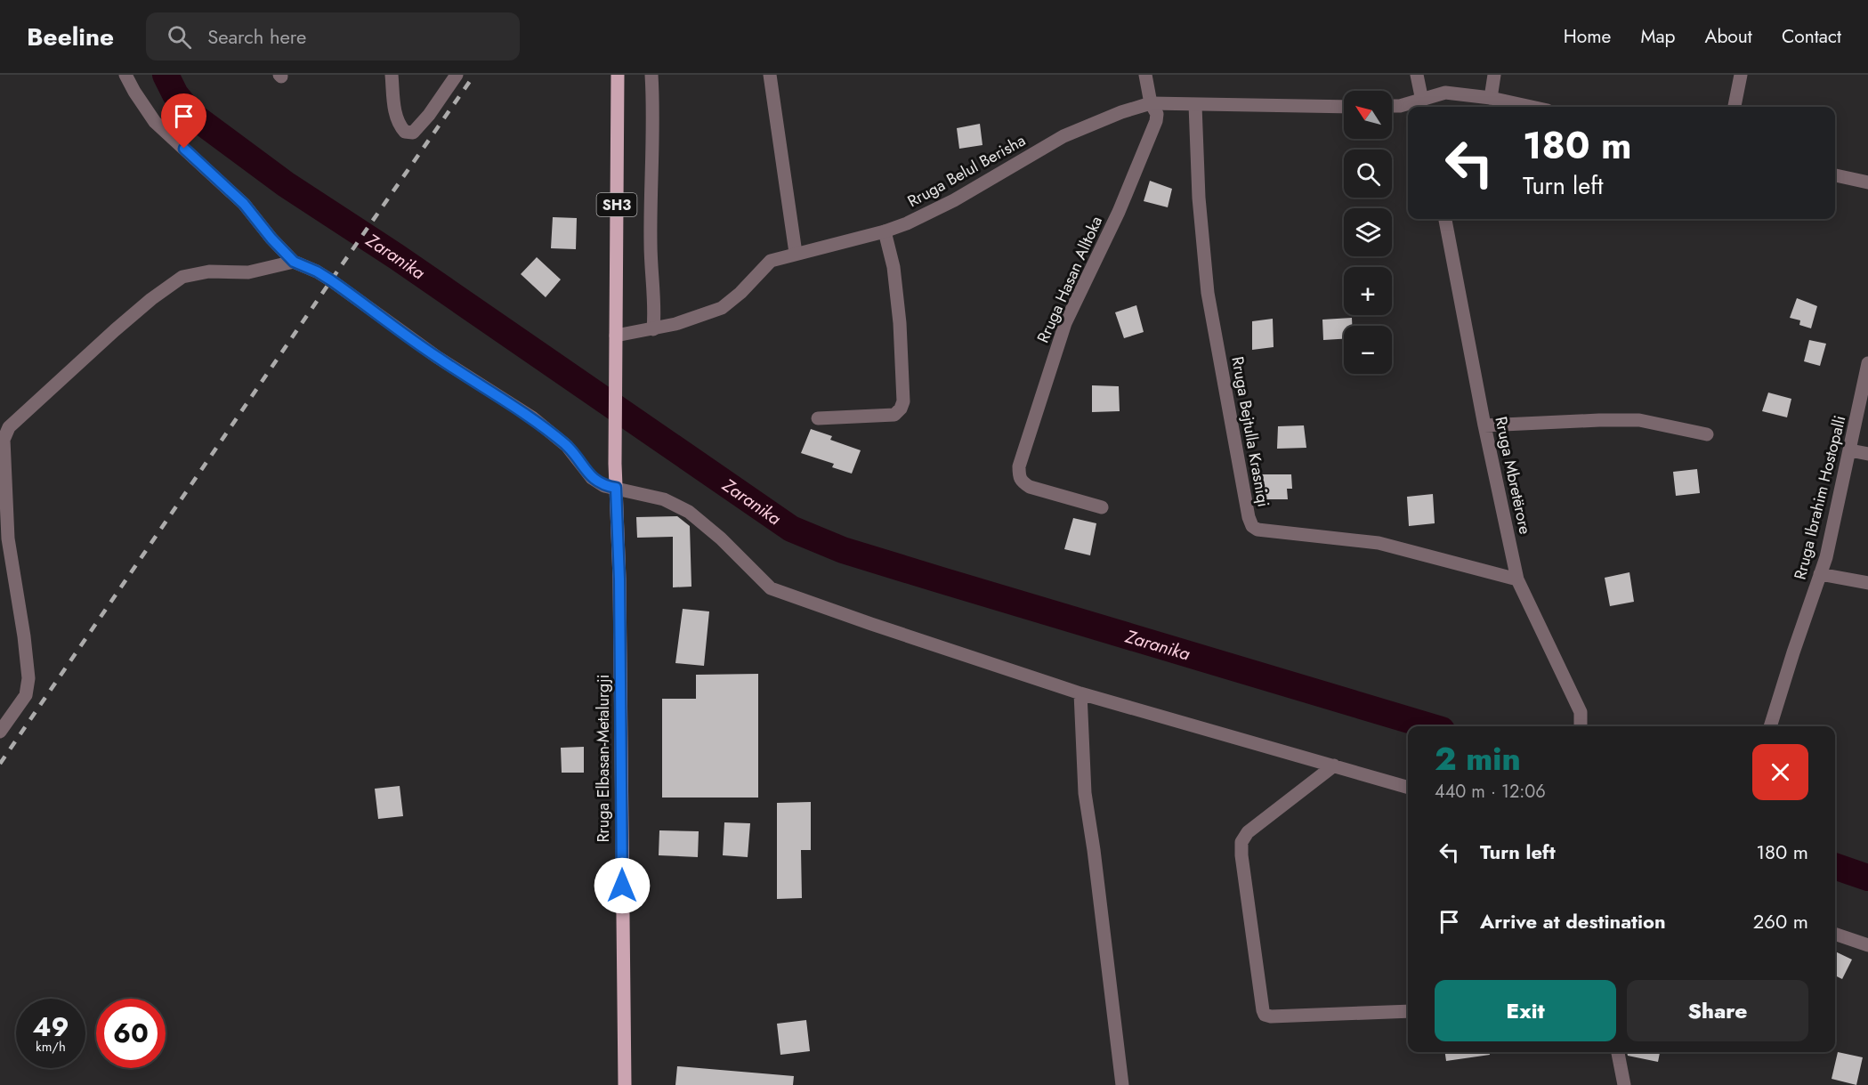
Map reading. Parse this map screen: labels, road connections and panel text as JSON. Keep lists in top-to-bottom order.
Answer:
{
  "streets": {
    "main road": ["SH3", "Rruga Elbasan-Metalurgji"],
    "street": [
      "Rruga Belul Berisha",
      "Rruga Hasan Alltoka",
      "Rruga Bejtulla Krasniqi",
      "Rruga Mbretërore",
      "Rruga Ibrahim Hostopalli"
    ]
  },
  "crossings": [
    ["Rruga Belul Berisha", "SH3"],
    ["Rruga Belul Berisha", "Rruga Hasan Alltoka"],
    ["Rruga Belul Berisha", "Rruga Bejtulla Krasniqi"],
    ["Rruga Belul Berisha", "Rruga Elbasan-Metalurgji"],
    ["SH3", "Rruga Elbasan-Metalurgji"],
    ["Rruga Bejtulla Krasniqi", "Rruga Mbretërore"]
  ],
  "water": ["Zaranika"],
  "north": "top left",
  "page": {
    "header": "Beeline",
    "search": "Search here",
    "nav": [
      "Home",
      "Map",
      "About",
      "Contact"
    ],
    "map_buttons": ["+", "−"],
    "turn": ["180 m", "Turn left"],
    "heading": ["2 min", "440 m · 12:06"],
    "list": [
      {
        "name": "Turn left",
        "value": "180 m"
      },
      {
        "name": "Arrive at destination",
        "value": "260 m"
      }
    ],
    "buttons": ["Exit", "Share"],
    "speed": "49 km/h",
    "limit": "60"
  }
}
